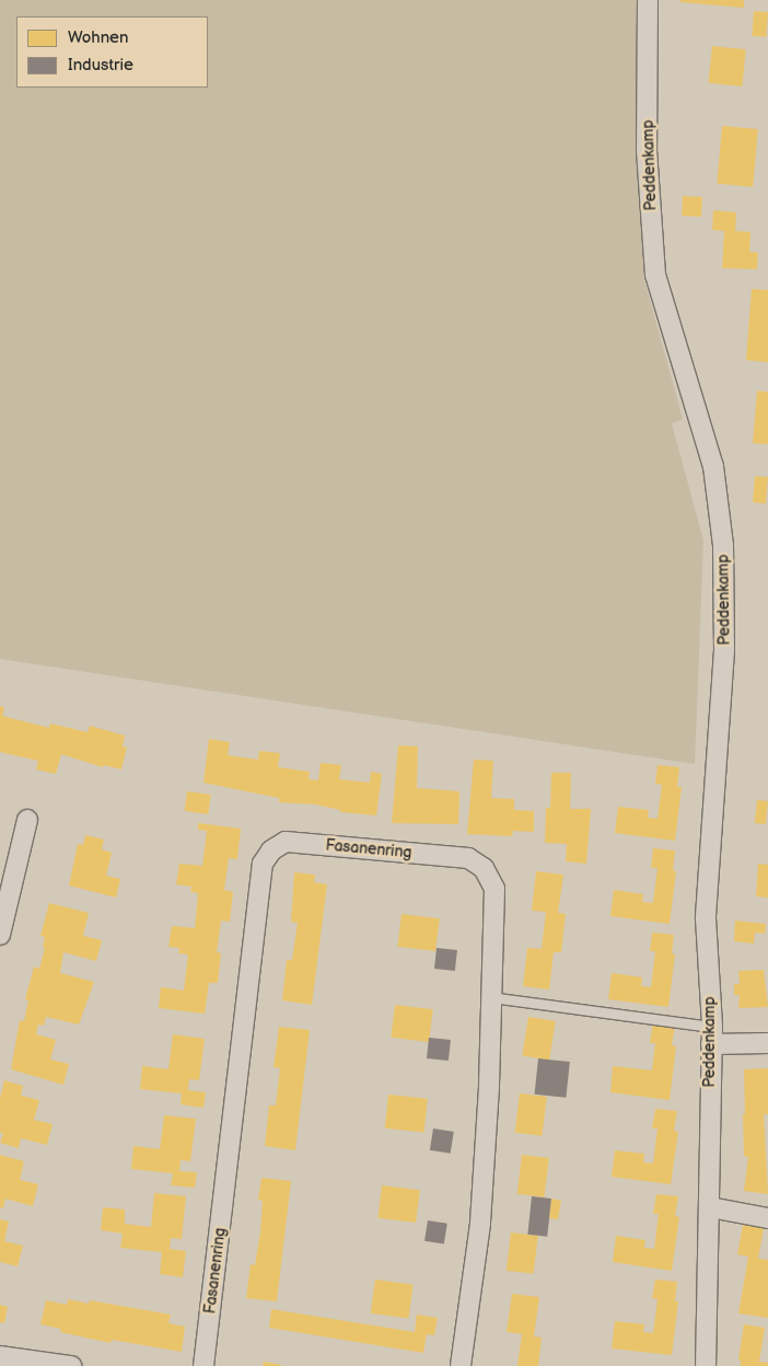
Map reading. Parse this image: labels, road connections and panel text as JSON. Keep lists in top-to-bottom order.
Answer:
{
  "streets": {
    "street": ["Peddenkamp", "Fasanenring"]
  },
  "legend": ["Wohnen", "Industrie"]
}
